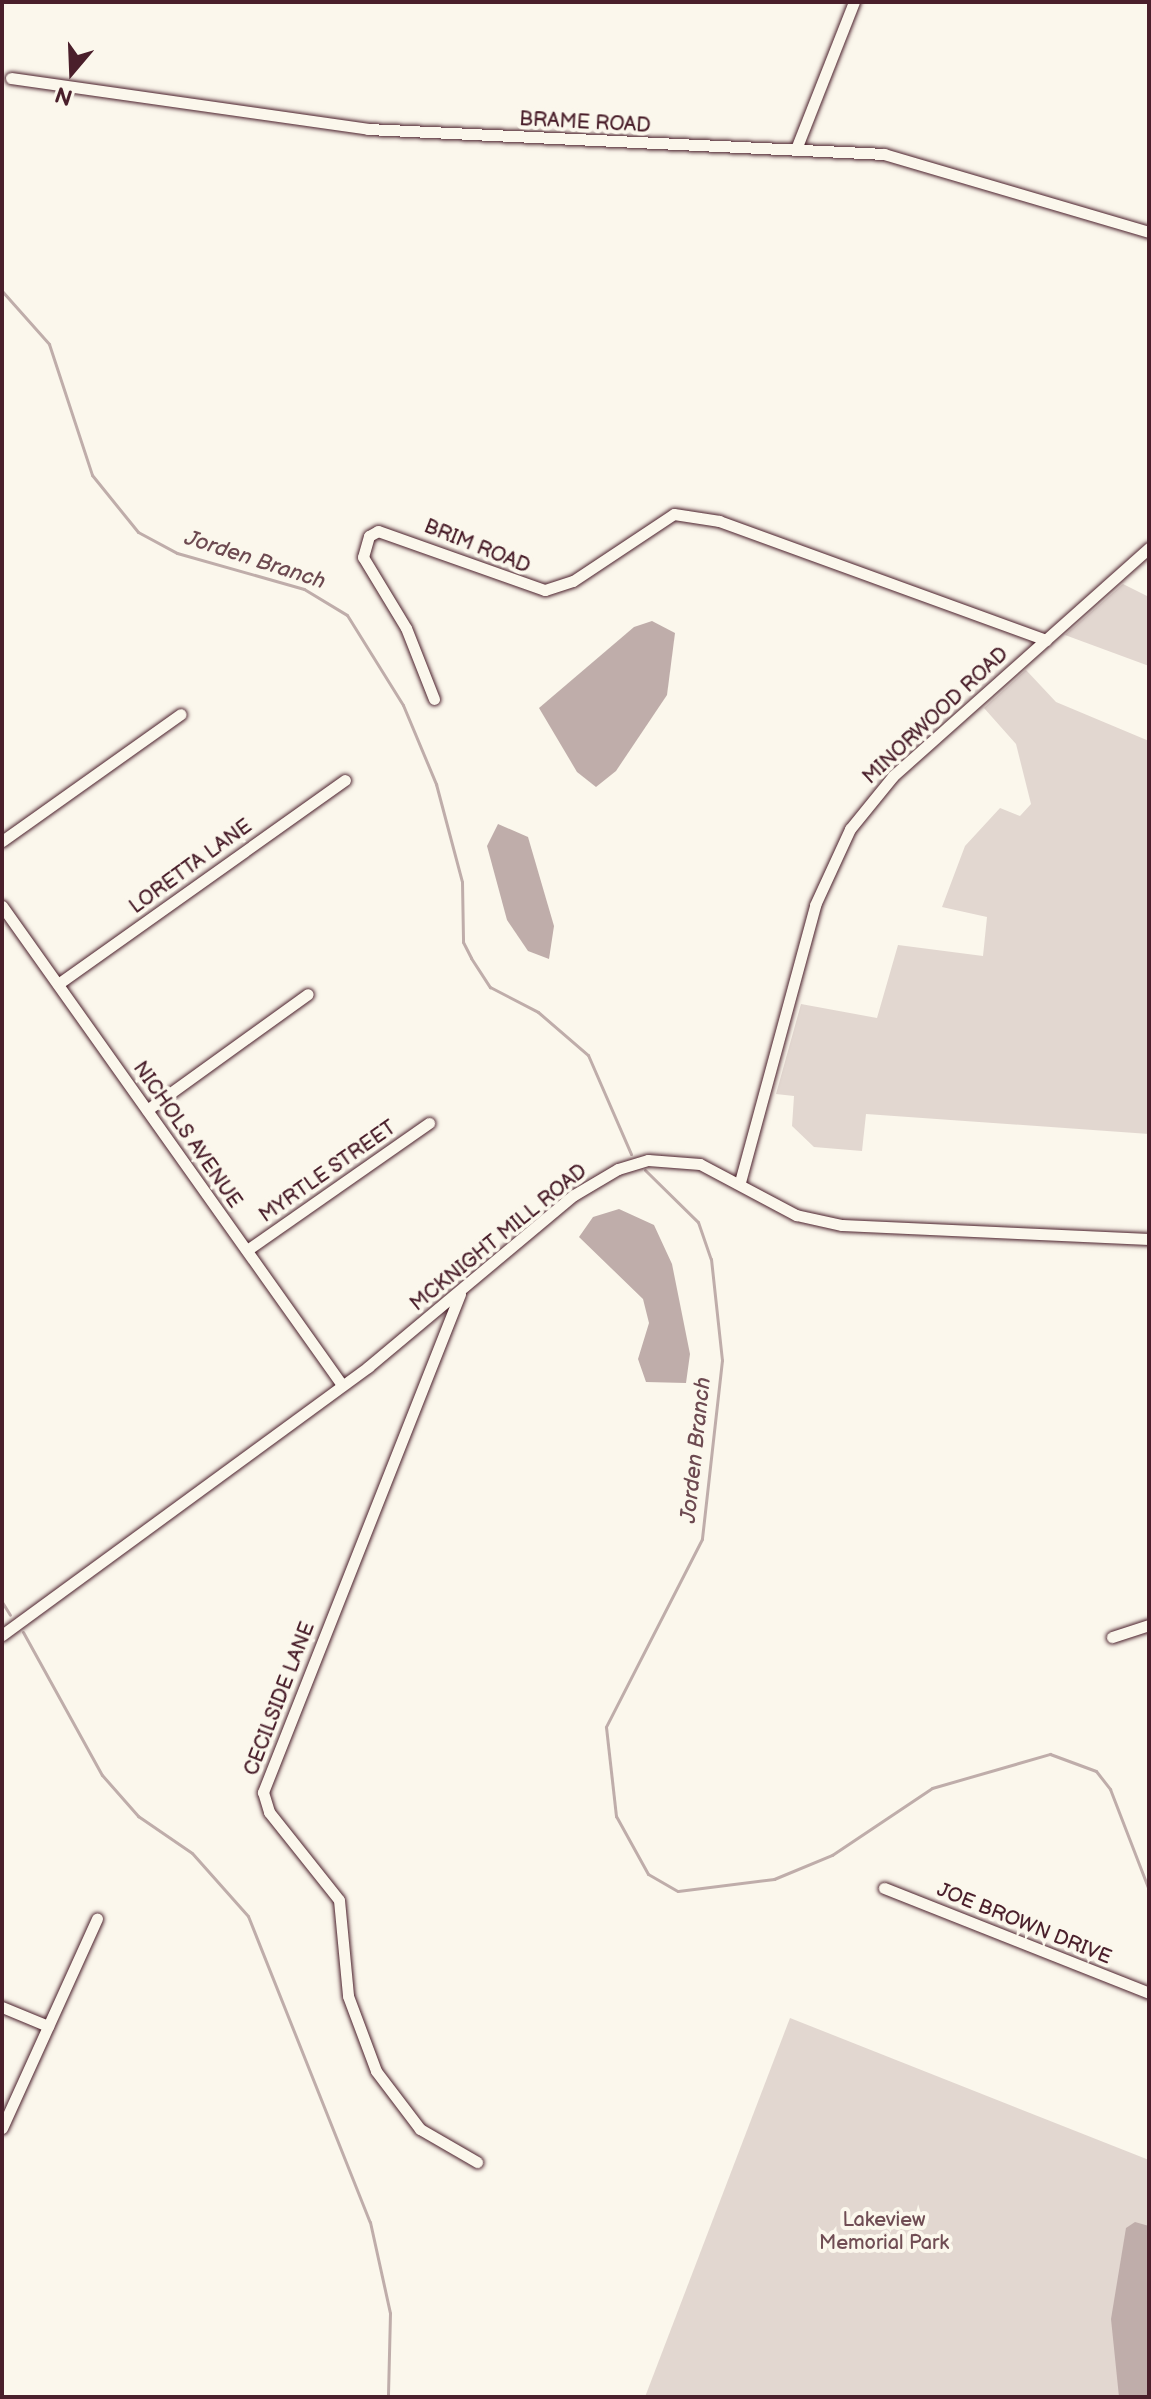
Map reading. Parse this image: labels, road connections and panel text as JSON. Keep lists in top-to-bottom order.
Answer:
{
  "streets": {
    "street": [
      "BRAME ROAD",
      "BRIM ROAD",
      "MINORWOOD ROAD",
      "LORETTA LANE",
      "NICHOLS AVENUE",
      "MYRTLE STREET",
      "MCKNIGHT MILL ROAD",
      "CECILSIDE LANE",
      "JOE BROWN DRIVE"
    ]
  },
  "crossings": [
    ["BRIM ROAD", "MINORWOOD ROAD"],
    ["MINORWOOD ROAD", "MCKNIGHT MILL ROAD"],
    ["LORETTA LANE", "NICHOLS AVENUE"],
    ["NICHOLS AVENUE", "MYRTLE STREET"],
    ["NICHOLS AVENUE", "MCKNIGHT MILL ROAD"],
    ["MCKNIGHT MILL ROAD", "CECILSIDE LANE"]
  ],
  "water": ["Jorden Branch"],
  "parks": ["Lakeview Memorial Park"],
  "north": "bottom"
}
